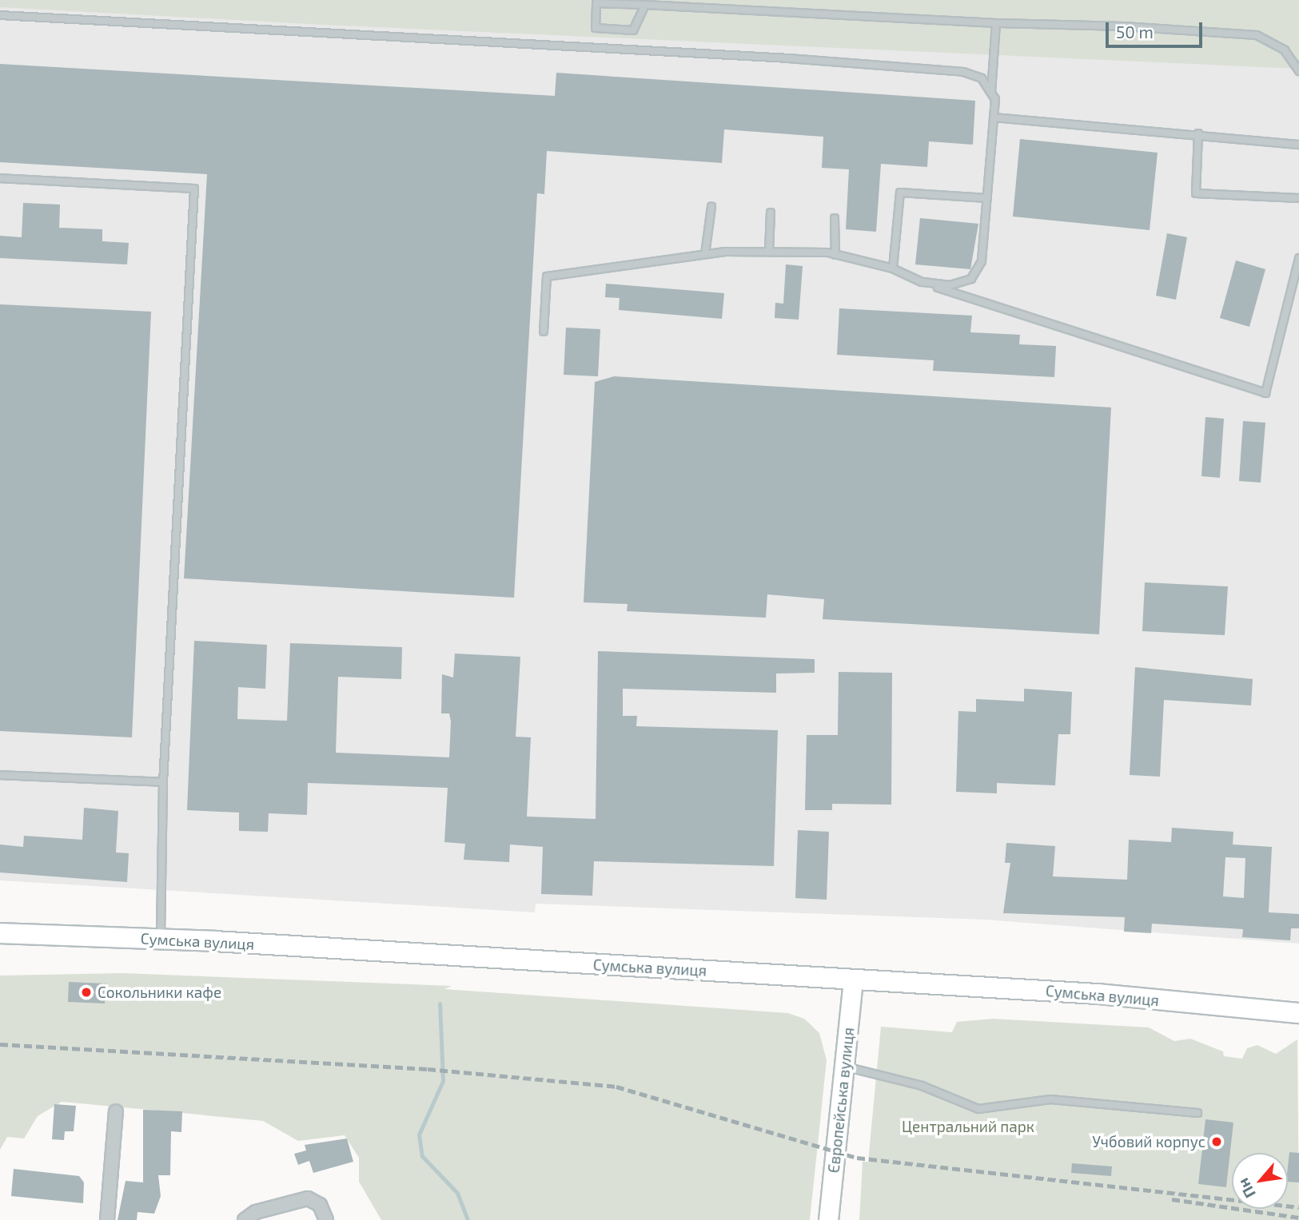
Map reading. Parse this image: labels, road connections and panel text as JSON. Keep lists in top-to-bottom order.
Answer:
{
  "streets": {
    "main road": ["Сумська вулиця", "Європейська вулиця"]
  },
  "crossings": [
    ["Сумська вулиця", "Європейська вулиця"]
  ],
  "parks": ["Центральний парк"],
  "places": ["Сокольники кафе", "Учбовий корпус"],
  "scale_bar": "50 m",
  "north": "bottom left"
}
